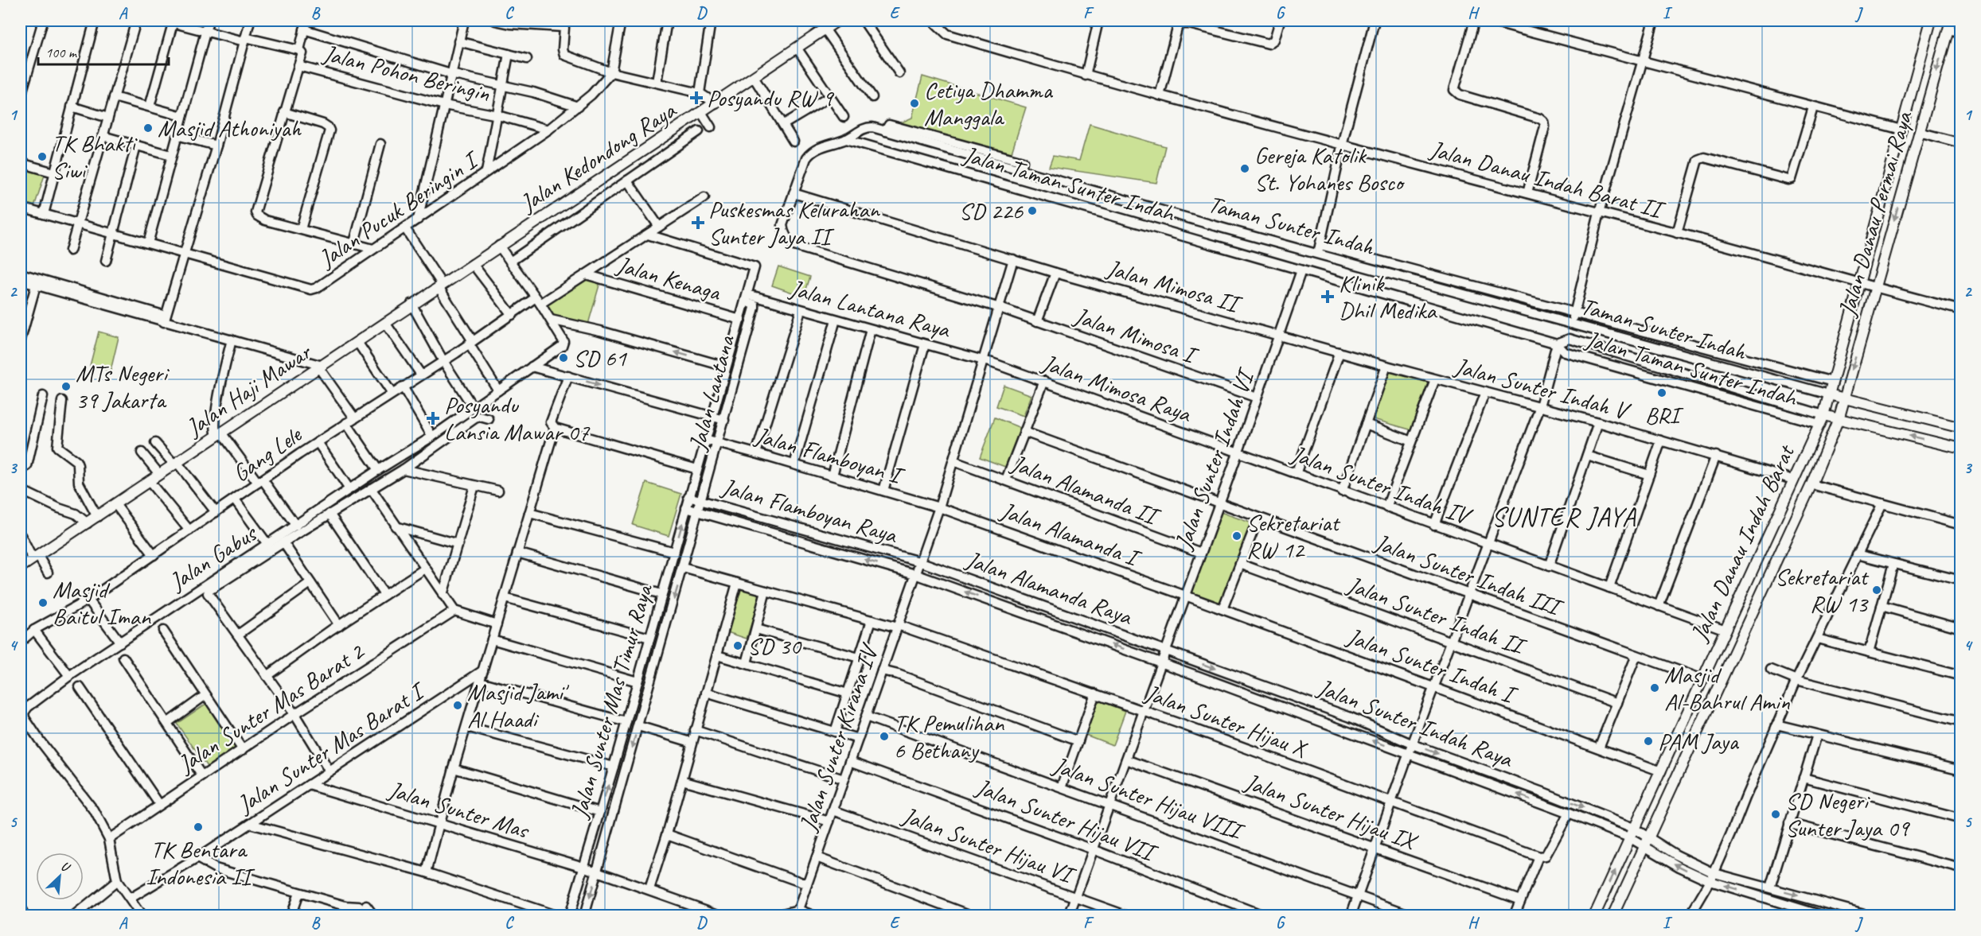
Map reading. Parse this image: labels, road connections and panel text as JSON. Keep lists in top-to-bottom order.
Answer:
{
  "streets": {
    "street": [
      "Jalan Pohon Beringin",
      "Jalan Kedondong Raya",
      "Jalan Danau Indah Barat II",
      "Jalan Taman Sunter Indah",
      "Jalan Pucuk Beringin I",
      "Jalan Danau Permai Raya",
      "Taman Sunter Indah",
      "Jalan Kenaga",
      "Jalan Mimosa II",
      "Jalan Lantana Raya",
      "Jalan Mimosa I",
      "Jalan Mimosa Raya",
      "Jalan Sunter Indah V",
      "Jalan Haji Mawar",
      "Jalan Lantana",
      "Gang Lele",
      "Jalan Flamboyan I",
      "Jalan Sunter Indah VI",
      "Jalan Sunter Indah IV",
      "Jalan Alamanda II",
      "Jalan Flamboyan Raya",
      "Jalan Alamanda I",
      "Jalan Danau Indah Barat",
      "Jalan Gabus",
      "Jalan Sunter Indah III",
      "Jalan Alamanda Raya",
      "Jalan Sunter Indah II",
      "Jalan Sunter Indah I",
      "Jalan Sunter Mas Timur Raya",
      "Jalan Sunter Mas Barat 2",
      "Jalan Sunter Hijau X",
      "Jalan Sunter Indah Raya",
      "Jalan Sunter Kirana IV",
      "Jalan Sunter Mas Barat I",
      "Jalan Sunter Hijau VIII",
      "Jalan Sunter Mas",
      "Jalan Sunter Hijau IX",
      "Jalan Sunter Hijau VII",
      "Jalan Sunter Hijau VI"
    ]
  },
  "crossings": [
    ["Jalan Pohon Beringin", "Jalan Pucuk Beringin I"],
    ["Jalan Kedondong Raya", "Jalan Haji Mawar"],
    ["Jalan Danau Indah Barat II", "Jalan Danau Permai Raya"],
    ["Jalan Taman Sunter Indah", "Taman Sunter Indah"],
    ["Jalan Taman Sunter Indah", "Jalan Sunter Indah VI"],
    ["Jalan Taman Sunter Indah", "Jalan Danau Indah Barat"],
    ["Jalan Danau Permai Raya", "Taman Sunter Indah"],
    ["Jalan Danau Permai Raya", "Jalan Danau Indah Barat"],
    ["Taman Sunter Indah", "Jalan Danau Indah Barat"],
    ["Jalan Kenaga", "Gang Lele"],
    ["Jalan Kenaga", "Jalan Sunter Mas Timur Raya"],
    ["Jalan Mimosa II", "Jalan Mimosa I"],
    ["Jalan Mimosa II", "Jalan Sunter Indah V"],
    ["Jalan Mimosa II", "Jalan Sunter Indah VI"],
    ["Jalan Lantana Raya", "Jalan Mimosa Raya"],
    ["Jalan Lantana Raya", "Jalan Lantana"],
    ["Jalan Lantana Raya", "Jalan Sunter Mas Timur Raya"],
    ["Jalan Mimosa I", "Jalan Sunter Indah VI"],
    ["Jalan Mimosa Raya", "Jalan Sunter Indah VI"],
    ["Jalan Mimosa Raya", "Jalan Sunter Indah IV"],
    ["Jalan Sunter Indah V", "Jalan Sunter Indah VI"],
    ["Jalan Sunter Indah V", "Jalan Danau Indah Barat"],
    ["Jalan Lantana", "Jalan Flamboyan I"],
    ["Jalan Lantana", "Jalan Flamboyan Raya"],
    ["Jalan Lantana", "Jalan Sunter Mas Timur Raya"],
    ["Gang Lele", "Jalan Sunter Mas Timur Raya"],
    ["Jalan Flamboyan I", "Jalan Alamanda I"],
    ["Jalan Flamboyan I", "Jalan Sunter Mas Timur Raya"],
    ["Jalan Sunter Indah VI", "Jalan Sunter Indah IV"],
    ["Jalan Sunter Indah VI", "Jalan Alamanda II"],
    ["Jalan Sunter Indah VI", "Jalan Alamanda I"],
    ["Jalan Sunter Indah VI", "Jalan Sunter Indah III"],
    ["Jalan Sunter Indah VI", "Jalan Alamanda Raya"],
    ["Jalan Sunter Indah VI", "Jalan Sunter Indah I"],
    ["Jalan Sunter Indah VI", "Jalan Sunter Hijau X"],
    ["Jalan Sunter Indah VI", "Jalan Sunter Indah Raya"],
    ["Jalan Sunter Indah VI", "Jalan Sunter Hijau VIII"],
    ["Jalan Sunter Indah VI", "Jalan Sunter Hijau IX"],
    ["Jalan Sunter Indah VI", "Jalan Sunter Hijau VII"],
    ["Jalan Sunter Indah VI", "Jalan Sunter Hijau VI"],
    ["Jalan Sunter Indah IV", "Jalan Danau Indah Barat"],
    ["Jalan Flamboyan Raya", "Jalan Alamanda Raya"],
    ["Jalan Flamboyan Raya", "Jalan Sunter Mas Timur Raya"],
    ["Jalan Flamboyan Raya", "Jalan Sunter Kirana IV"],
    ["Jalan Alamanda I", "Jalan Sunter Indah I"],
    ["Jalan Danau Indah Barat", "Jalan Sunter Indah III"],
    ["Jalan Danau Indah Barat", "Jalan Sunter Indah I"],
    ["Jalan Danau Indah Barat", "Jalan Sunter Indah Raya"],
    ["Jalan Gabus", "Jalan Sunter Mas Barat 2"],
    ["Jalan Alamanda Raya", "Jalan Sunter Indah Raya"],
    ["Jalan Alamanda Raya", "Jalan Sunter Kirana IV"],
    ["Jalan Sunter Mas Timur Raya", "Jalan Sunter Hijau X"],
    ["Jalan Sunter Mas Timur Raya", "Jalan Sunter Mas"],
    ["Jalan Sunter Hijau X", "Jalan Sunter Kirana IV"],
    ["Jalan Sunter Kirana IV", "Jalan Sunter Hijau VIII"],
    ["Jalan Sunter Kirana IV", "Jalan Sunter Hijau VII"],
    ["Jalan Sunter Kirana IV", "Jalan Sunter Hijau VI"],
    ["Jalan Sunter Mas Barat I", "Jalan Sunter Mas"]
  ],
  "districts": ["SUNTER JAYA"],
  "places": {
    "health": [
      "Posyandu RW 9",
      "Puskesmas Kelurahan Sunter Jaya II",
      "Klinik Dhil Medika",
      "Posyandu Lansia Mawar 07"
    ],
    "other": [
      "Cetiya Dhamma Manggala",
      "Masjid Athoniyah",
      "TK Bhakti Siwi",
      "Gereja Katolik St. Yohanes Bosco",
      "SD 226",
      "SD 61",
      "MTs Negeri 39 Jakarta",
      "BRI",
      "Sekretariat RW 12",
      "Sekretariat RW 13",
      "Masjid Baitul Iman",
      "SD 30",
      "Masjid Al-Bahrul Amin",
      "Masjid Jami' Al Haadi",
      "TK Pemulihan 6 Bethany",
      "PAM Jaya",
      "SD Negeri Sunter Jaya 09",
      "TK Bentara Indonesia II"
    ]
  },
  "scale_bar": "100 m",
  "north": "top right",
  "grid": {
    "columns": [
      "A",
      "B",
      "C",
      "D",
      "E",
      "F",
      "G",
      "H",
      "I",
      "J"
    ],
    "rows": [
      "1",
      "2",
      "3",
      "4",
      "5"
    ]
  }
}
